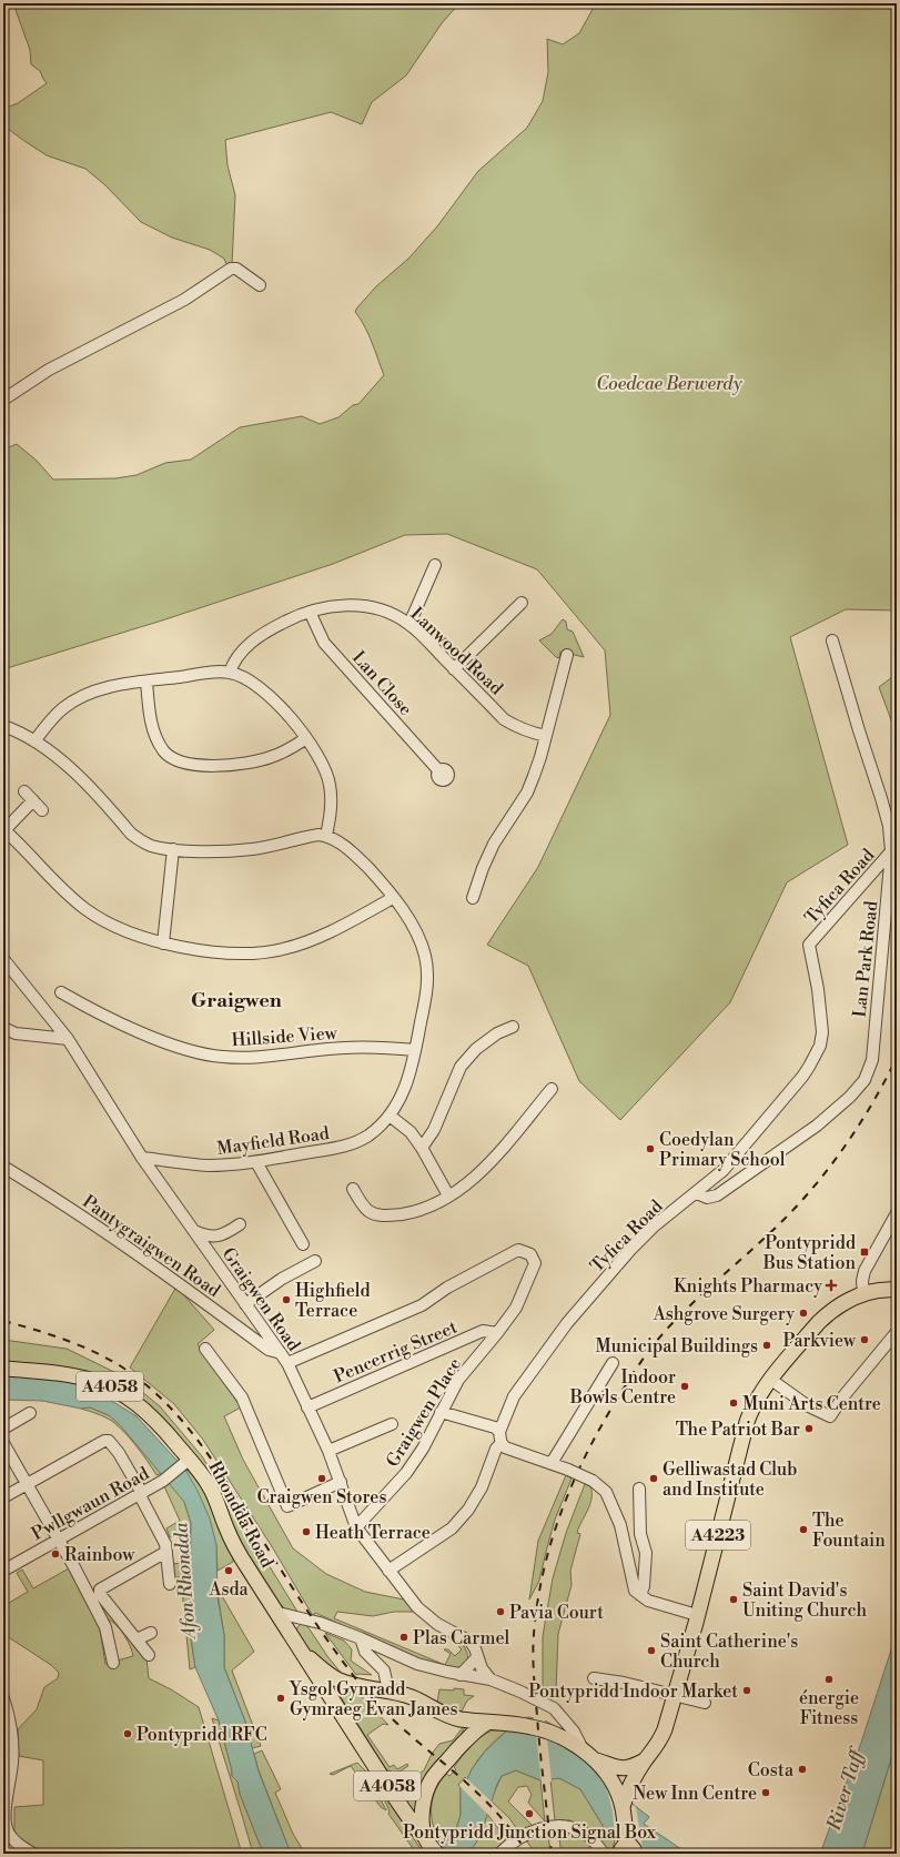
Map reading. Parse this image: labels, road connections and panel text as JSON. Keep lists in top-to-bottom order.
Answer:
{
  "streets": {
    "main road": ["A4058", "Rhondda Road", "A4223"],
    "street": [
      "Lanwood Road",
      "Lan Close",
      "Tyfica Road",
      "Lan Park Road",
      "Hillside View",
      "Mayfield Road",
      "Pantygraigwen Road",
      "Graigwen Road",
      "Pencerrig Street",
      "Graigwen Place",
      "Pwllgwaun Road"
    ]
  },
  "crossings": [
    ["Lanwood Road", "Lan Close"],
    ["Tyfica Road", "Lan Park Road"],
    ["Tyfica Road", "Graigwen Road"],
    ["Mayfield Road", "Graigwen Road"],
    ["Pantygraigwen Road", "Graigwen Road"],
    ["Graigwen Road", "Pencerrig Street"],
    ["Graigwen Road", "Graigwen Place"],
    ["Pencerrig Street", "Graigwen Place"],
    ["A4058", "Rhondda Road"],
    ["Pwllgwaun Road", "Rhondda Road"]
  ],
  "districts": ["Graigwen"],
  "water": ["Afon Rhondda", "River Taff"],
  "parks": ["Coedcae Berwerdy"],
  "places": {
    "other": [
      "Coedylan Primary School",
      "Highfield Terrace",
      "Ashgrove Surgery",
      "Parkview",
      "Municipal Buildings",
      "Indoor Bowls Centre",
      "Muni Arts Centre",
      "The Patriot Bar",
      "Craigwen Stores",
      "Gelliwastad Club and Institute",
      "The Fountain",
      "Heath Terrace",
      "Rainbow",
      "Asda",
      "Saint David's Uniting Church",
      "Pavia Court",
      "Plas Carmel",
      "Saint Catherine's Church",
      "énergie Fitness",
      "Pontypridd Indoor Market",
      "Ysgol Gynradd Gymraeg Evan James",
      "Pontypridd RFC",
      "Costa",
      "New Inn Centre",
      "Pontypridd Junction Signal Box"
    ],
    "transit": ["Pontypridd Bus Station"],
    "health": ["Knights Pharmacy"]
  }
}
